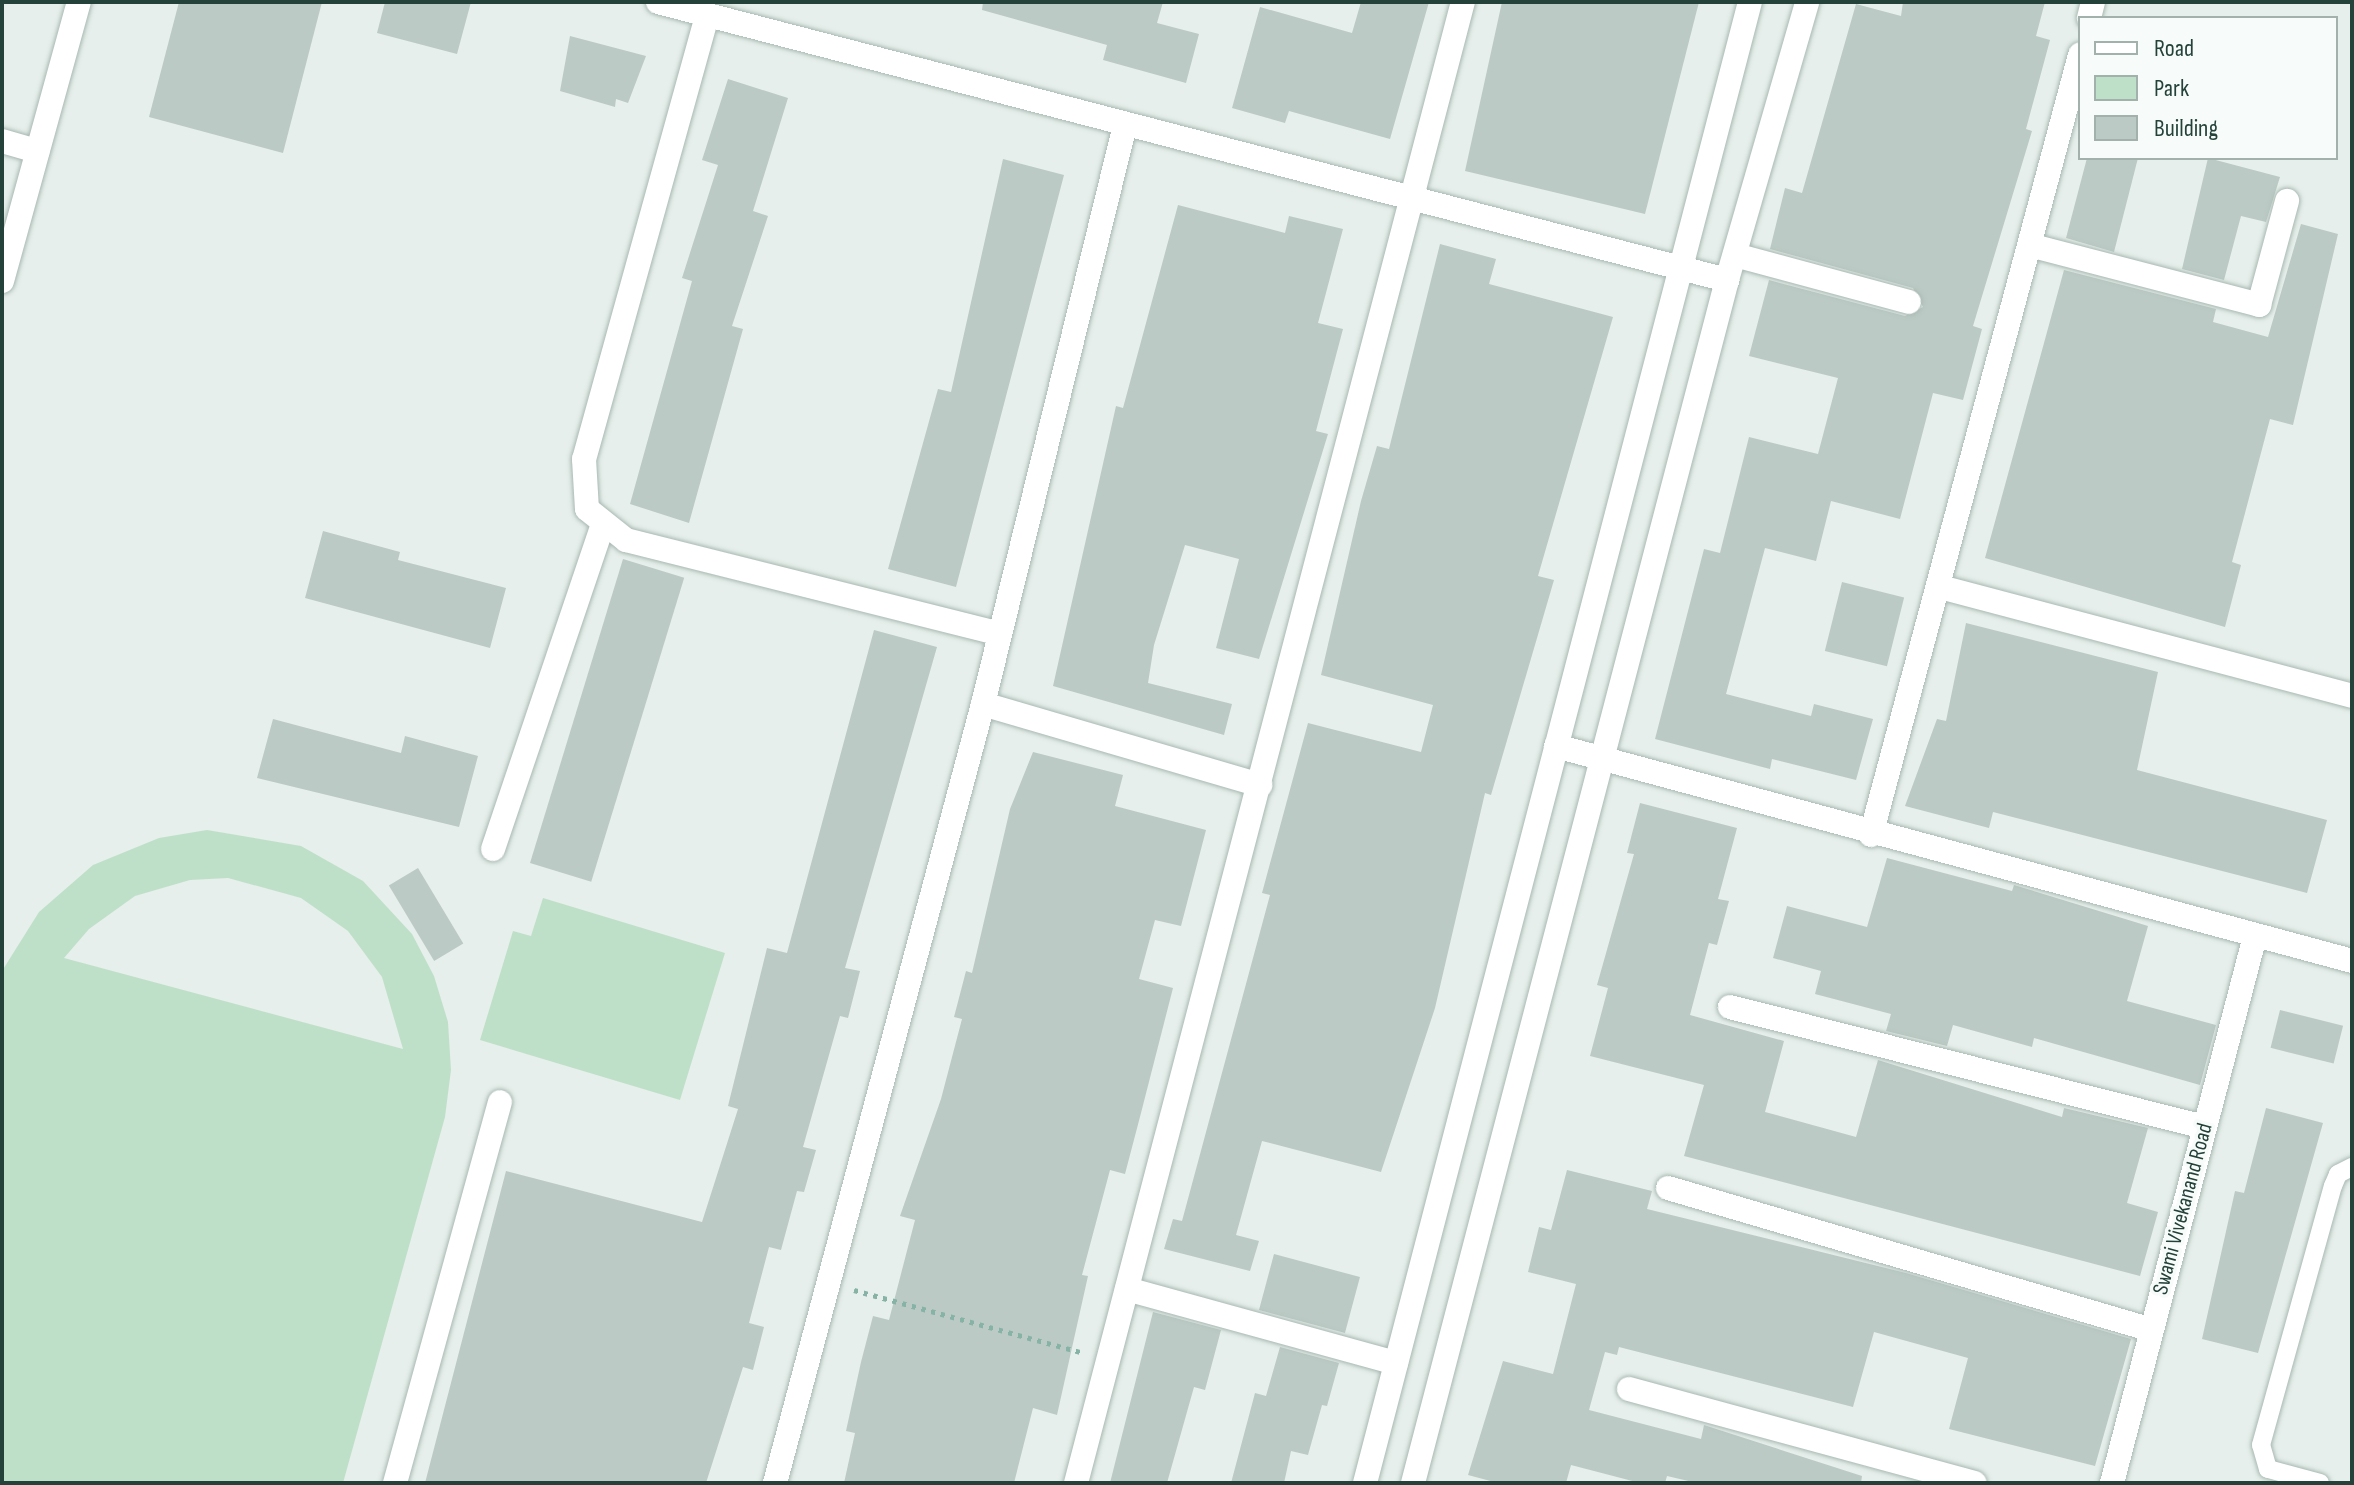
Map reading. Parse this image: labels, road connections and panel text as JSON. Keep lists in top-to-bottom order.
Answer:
{
  "streets": {
    "street": ["Swami Vivekanand Road"]
  },
  "legend": ["Road", "Park", "Building"]
}
